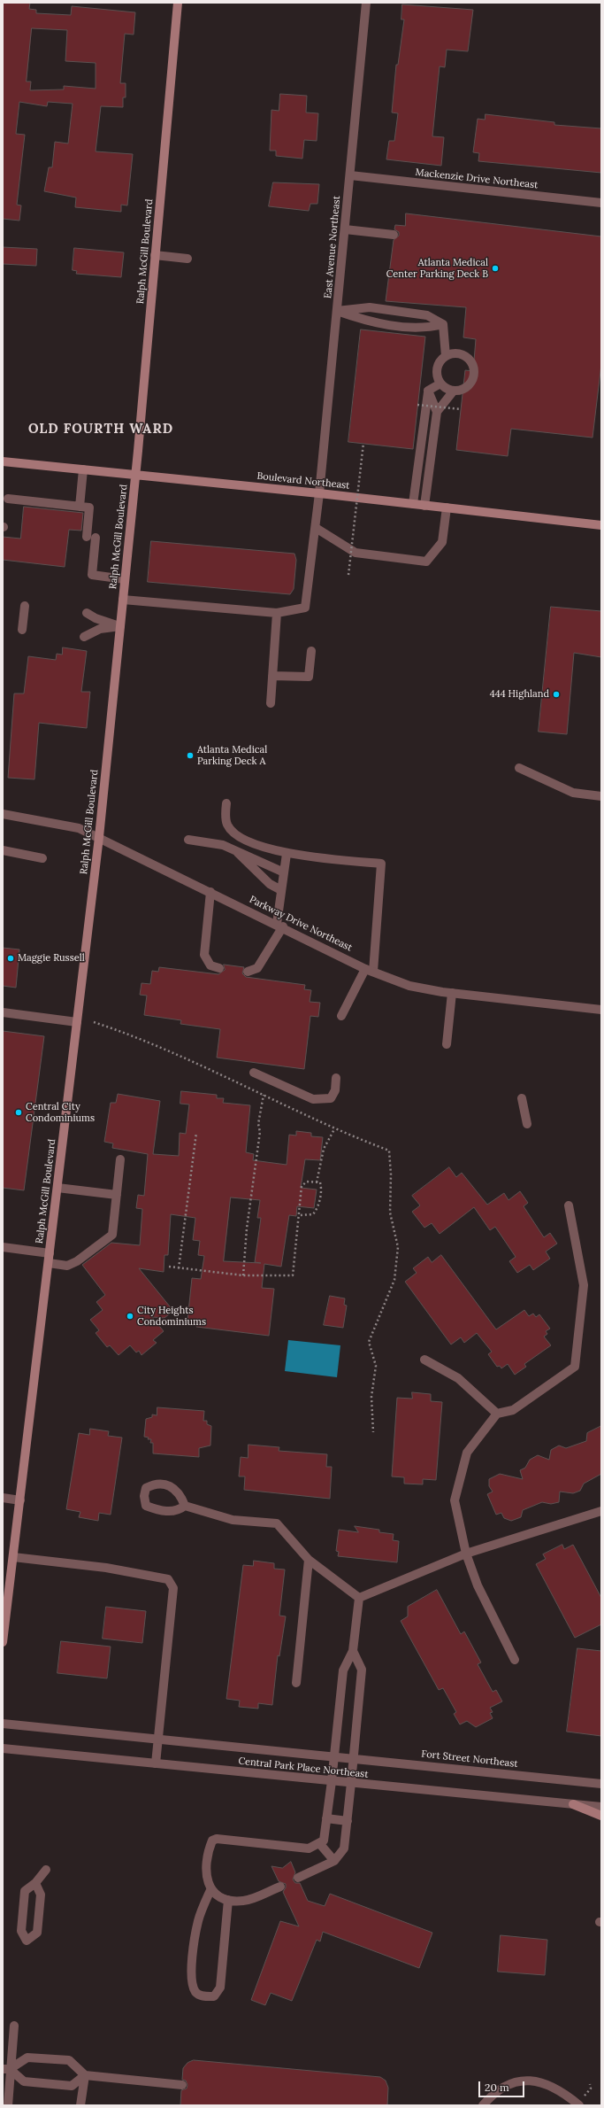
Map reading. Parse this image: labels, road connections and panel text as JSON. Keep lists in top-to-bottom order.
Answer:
{
  "streets": {
    "main road": ["Ralph McGill Boulevard", "Boulevard Northeast"],
    "street": [
      "Mackenzie Drive Northeast",
      "East Avenue Northeast",
      "Parkway Drive Northeast",
      "Fort Street Northeast",
      "Central Park Place Northeast"
    ]
  },
  "crossings": [
    ["Mackenzie Drive Northeast", "East Avenue Northeast"],
    ["East Avenue Northeast", "Boulevard Northeast"],
    ["Ralph McGill Boulevard", "Boulevard Northeast"],
    ["Ralph McGill Boulevard", "Parkway Drive Northeast"],
    ["Fort Street Northeast", "Central Park Place Northeast"]
  ],
  "districts": ["OLD FOURTH WARD"],
  "places": [
    "Atlanta Medical Center Parking Deck B",
    "444 Highland",
    "Atlanta Medical Parking Deck A",
    "Maggie Russell",
    "Central City Condominiums",
    "City Heights Condominiums"
  ],
  "scale_bar": "20 m"
}
